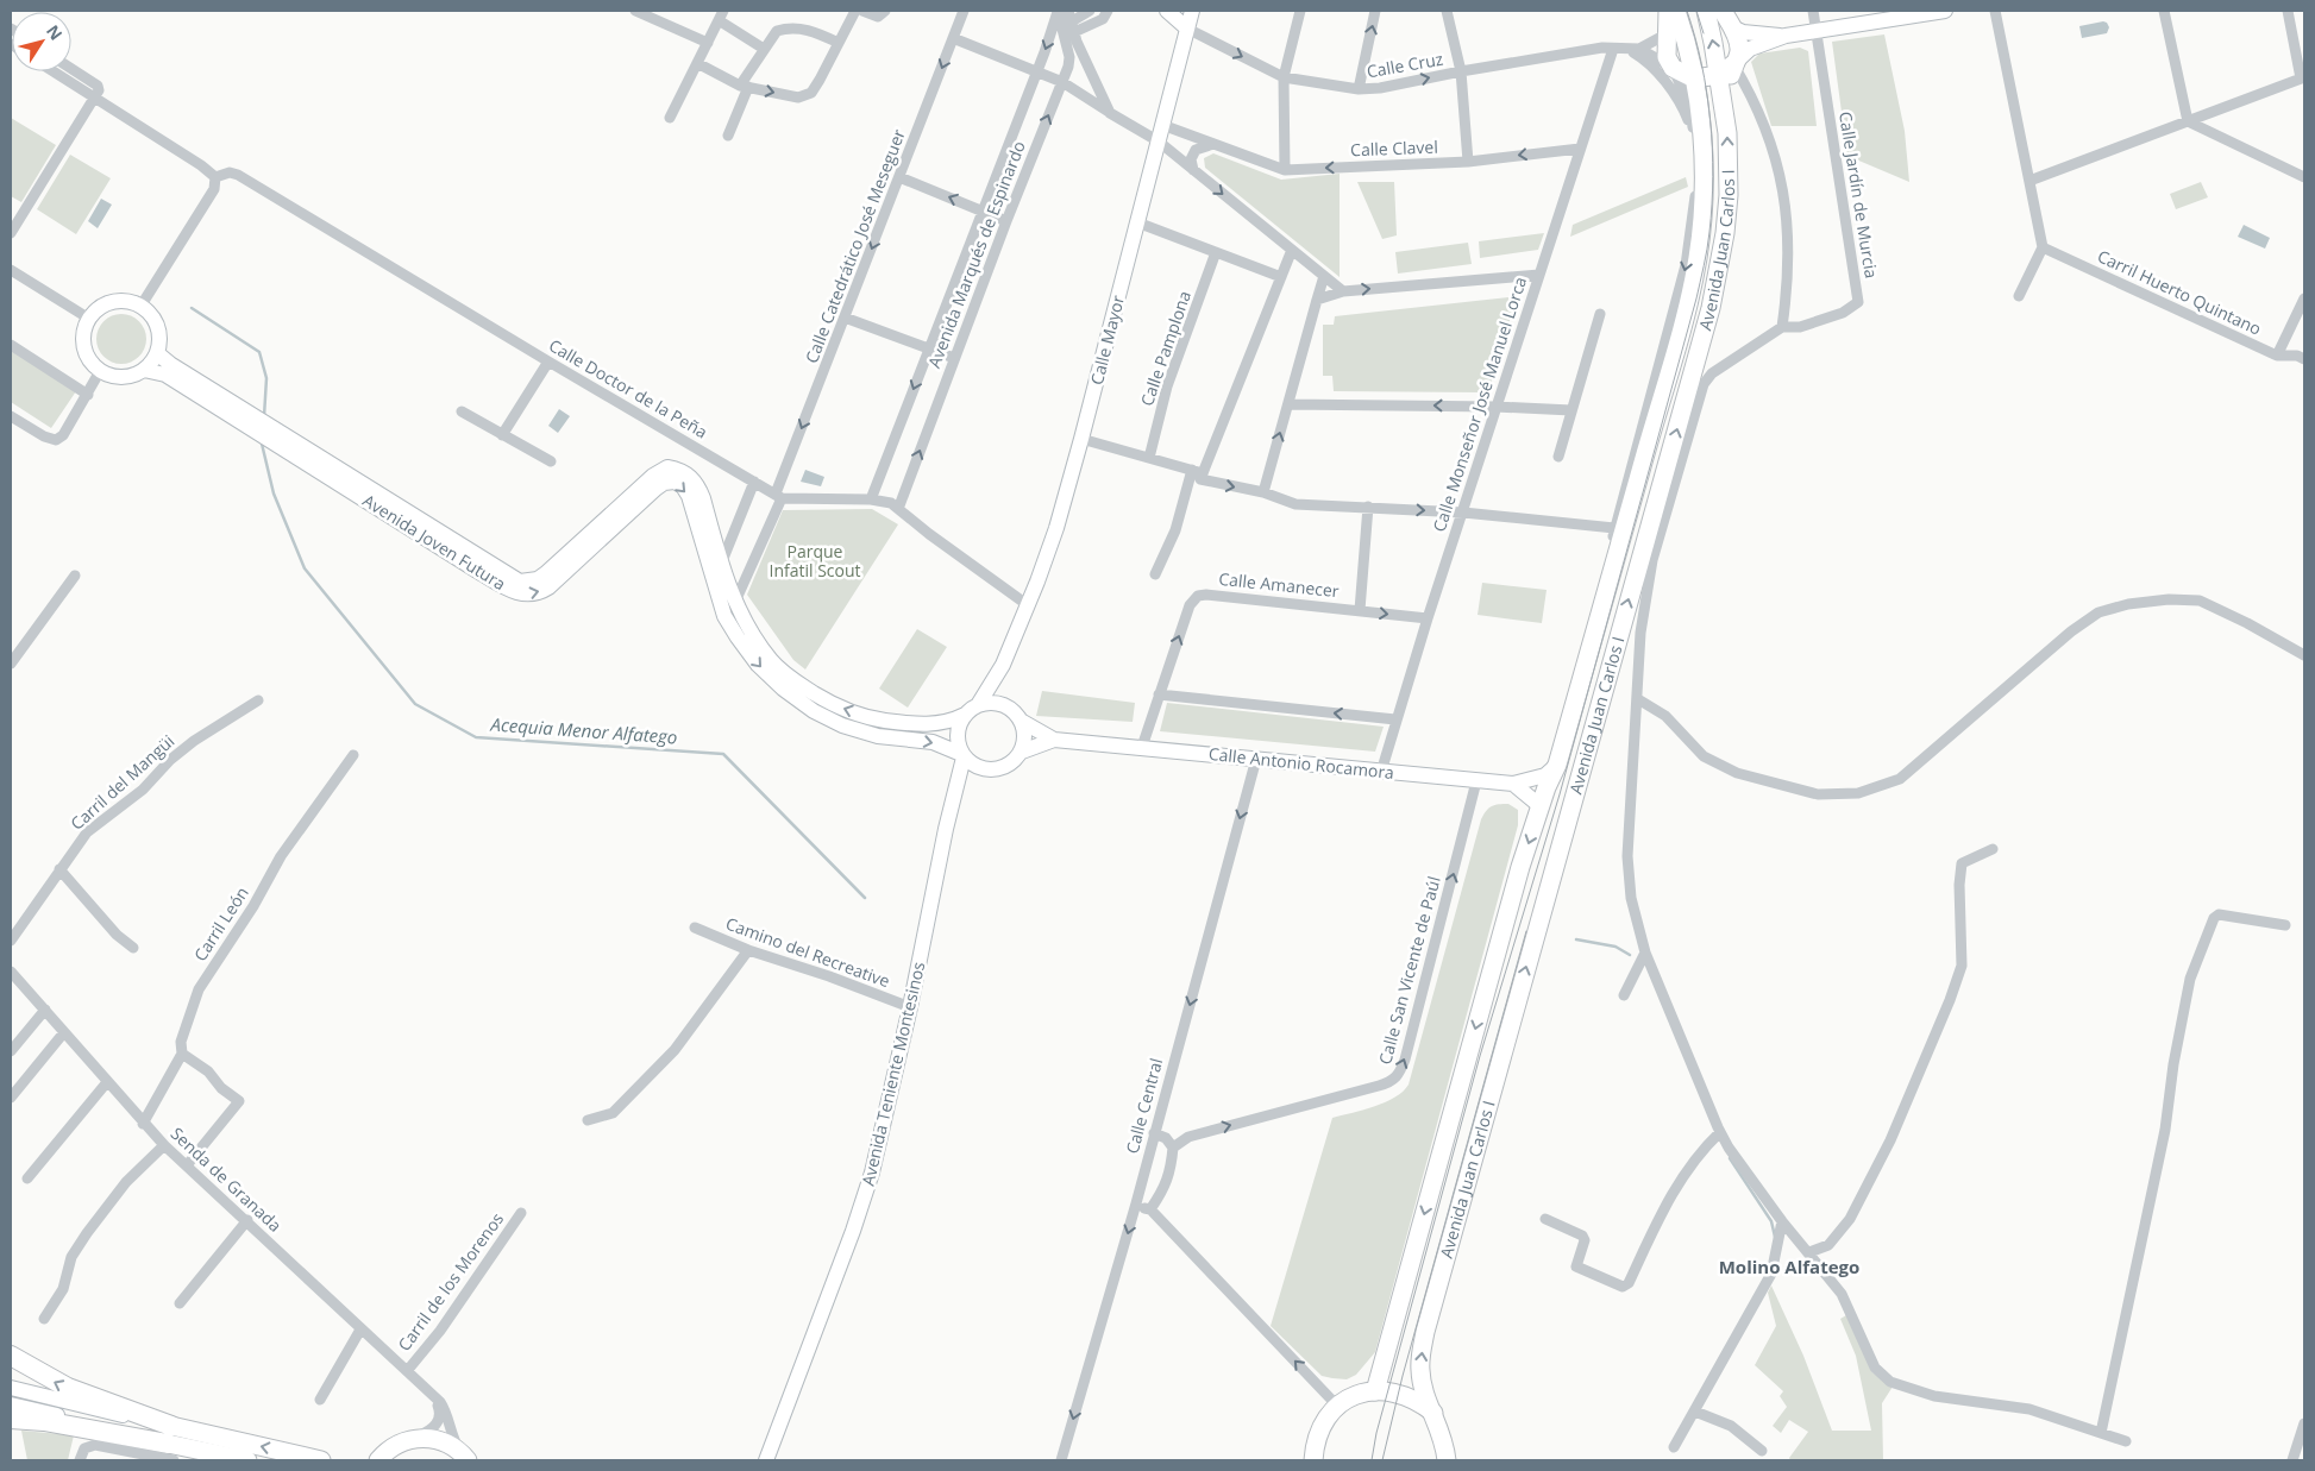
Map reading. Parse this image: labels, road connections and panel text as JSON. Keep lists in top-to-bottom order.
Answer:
{
  "streets": {
    "main road": ["Avenida Juan Carlos I"],
    "street": [
      "Calle Cruz",
      "Calle Clavel",
      "Calle Jardín de Murcia",
      "Calle Catedrático José Meseguer",
      "Avenida Marqués de Espinardo",
      "Carril Huerto Quintano",
      "Calle Mayor",
      "Calle Pamplona",
      "Calle Doctor de la Peña",
      "Calle Monseñor José Manuel Lorca",
      "Avenida Joven Futura",
      "Calle Amanecer",
      "Calle Antonio Rocamora",
      "Carril del Mangüi",
      "Carril León",
      "Camino del Recreative",
      "Calle San Vicente de Paúl",
      "Avenida Teniente Montesinos",
      "Calle Central",
      "Senda de Granada",
      "Carril de los Morenos"
    ]
  },
  "crossings": [
    ["Calle Cruz", "Calle Mayor"],
    ["Calle Cruz", "Calle Monseñor José Manuel Lorca"],
    ["Calle Clavel", "Calle Mayor"],
    ["Calle Clavel", "Calle Monseñor José Manuel Lorca"],
    ["Calle Catedrático José Meseguer", "Calle Doctor de la Peña"],
    ["Calle Catedrático José Meseguer", "Avenida Joven Futura"],
    ["Avenida Juan Carlos I", "Calle Antonio Rocamora"],
    ["Calle Mayor", "Avenida Joven Futura"],
    ["Calle Mayor", "Calle Antonio Rocamora"],
    ["Calle Mayor", "Avenida Teniente Montesinos"],
    ["Calle Monseñor José Manuel Lorca", "Calle Amanecer"],
    ["Calle Monseñor José Manuel Lorca", "Calle Antonio Rocamora"],
    ["Avenida Joven Futura", "Calle Antonio Rocamora"],
    ["Avenida Joven Futura", "Avenida Teniente Montesinos"],
    ["Calle Antonio Rocamora", "Calle San Vicente de Paúl"],
    ["Calle Antonio Rocamora", "Avenida Teniente Montesinos"],
    ["Calle Antonio Rocamora", "Calle Central"],
    ["Carril León", "Senda de Granada"],
    ["Camino del Recreative", "Avenida Teniente Montesinos"],
    ["Senda de Granada", "Carril de los Morenos"]
  ],
  "one_way": [
    "Calle Cruz",
    "Calle Clavel",
    "Calle Catedrático José Meseguer",
    "Calle Amanecer",
    "Calle San Vicente de Paúl",
    "Calle Central"
  ],
  "districts": ["Molino Alfatego"],
  "water": ["Acequia Menor Alfatego"],
  "parks": ["Parque Infatil Scout"],
  "north": "top right"
}
